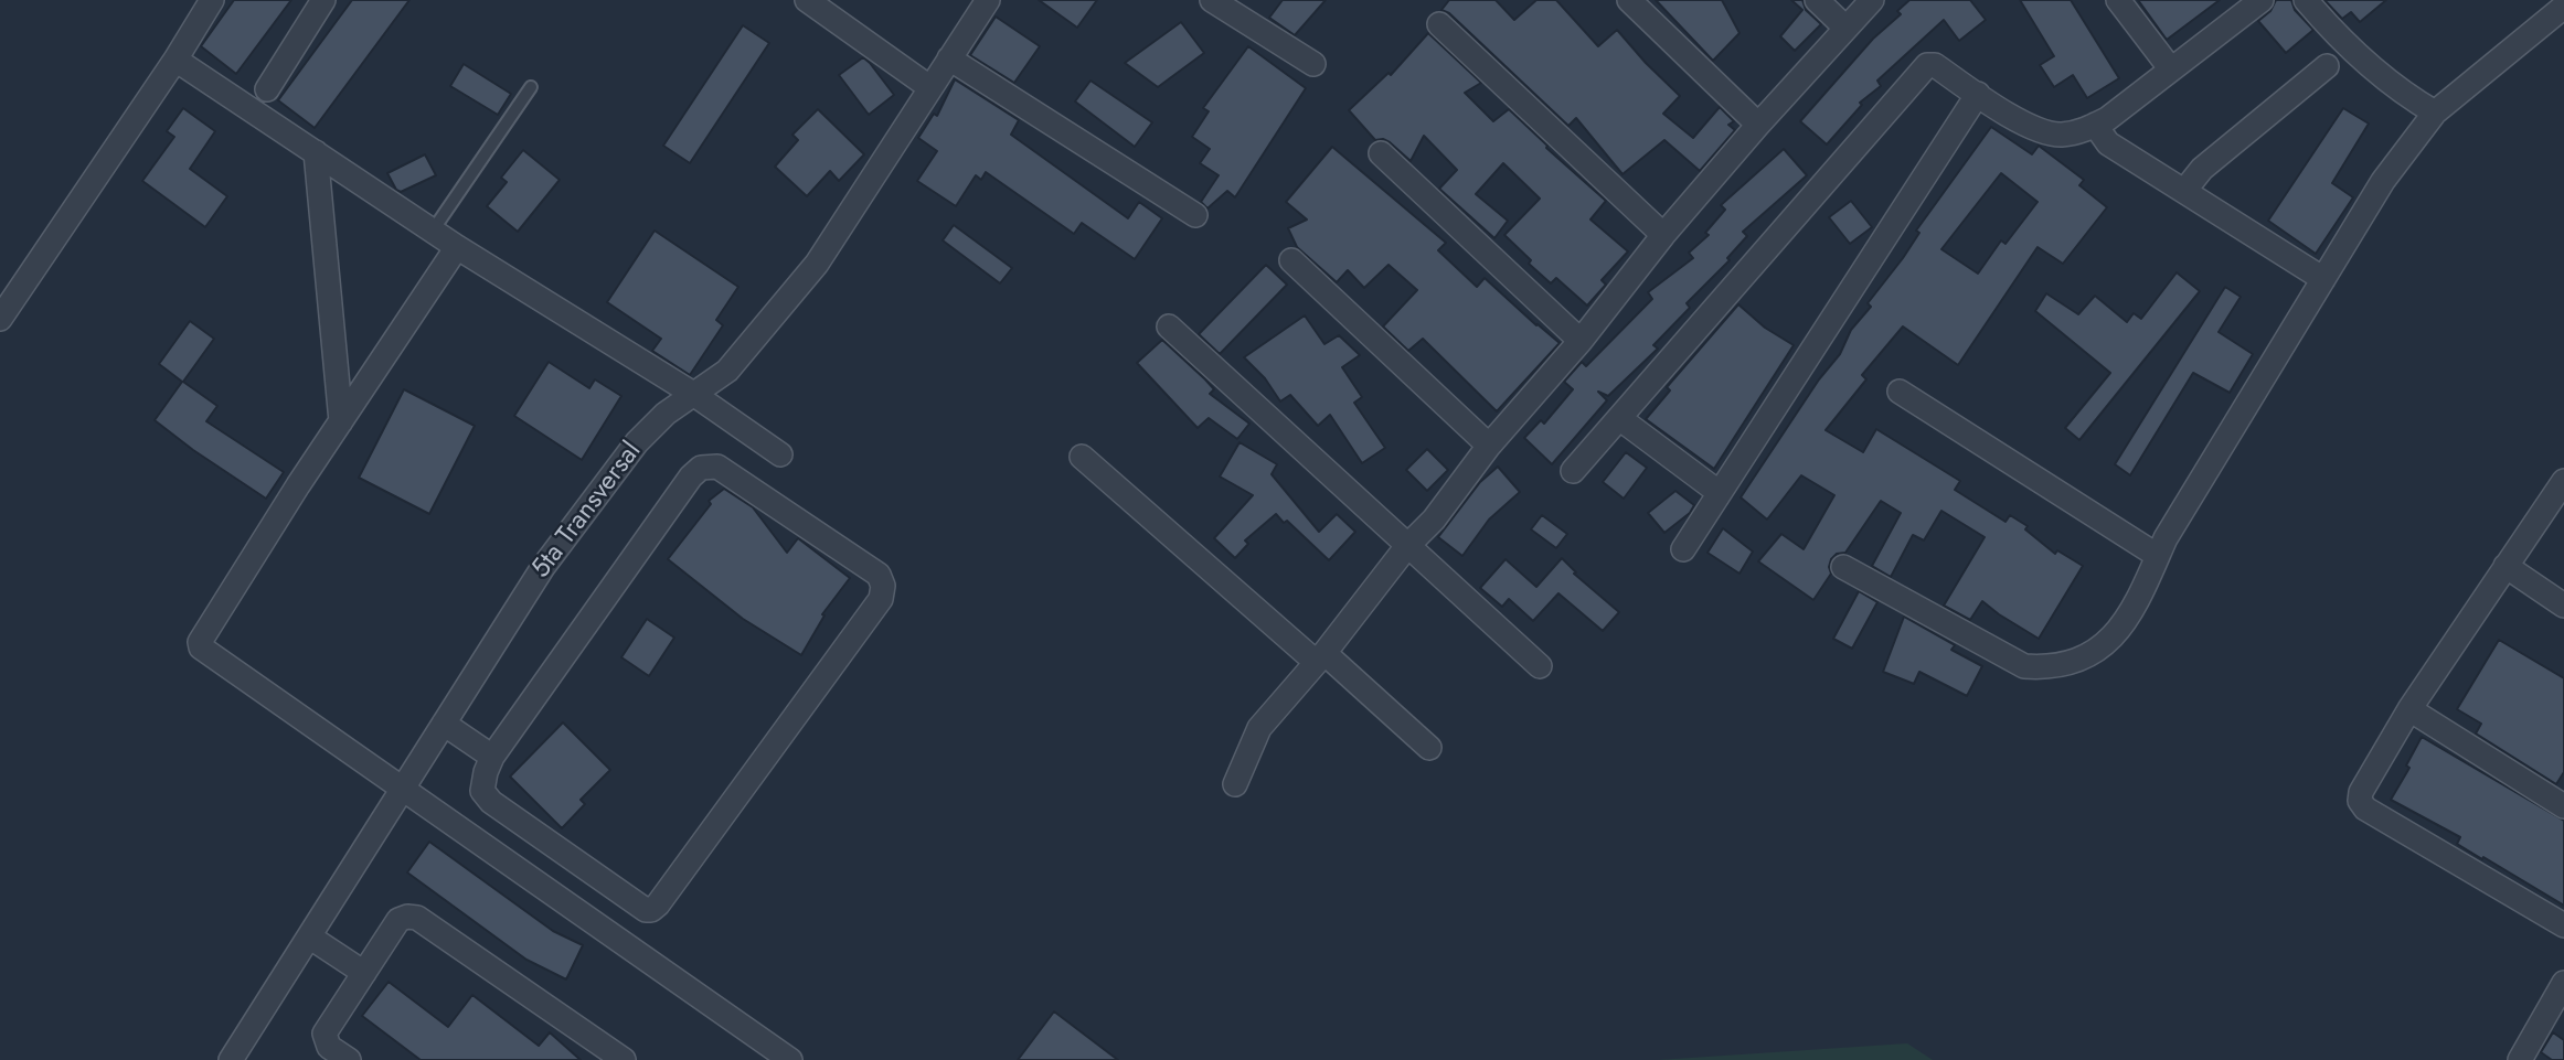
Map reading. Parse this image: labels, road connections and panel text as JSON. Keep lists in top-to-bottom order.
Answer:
{
  "streets": {
    "street": ["5ta Transversal"]
  }
}
